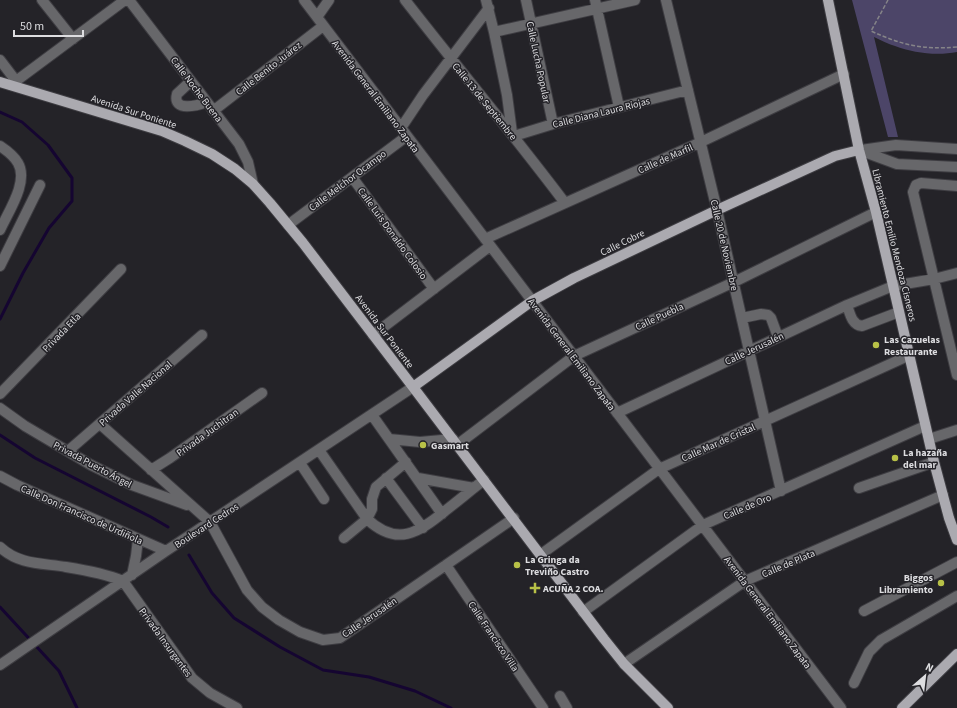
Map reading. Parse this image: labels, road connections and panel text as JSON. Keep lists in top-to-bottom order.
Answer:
{
  "streets": {
    "main road": ["Avenida Sur Poniente", "Calle Cobre", "Libramiento Emilio Mendoza Cisneros"],
    "street": [
      "Calle Lucha Popular",
      "Calle Benito Juárez",
      "Calle Noche Buena",
      "Avenida General Emiliano Zapata",
      "Calle 13 de Septiembre",
      "Calle Diana Laura Riojas",
      "Calle de Marfil",
      "Calle Melchor Ocampo",
      "Calle Luis Donaldo Colosio",
      "Calle 20 de Noviembre",
      "Calle Puebla",
      "Privada Etla",
      "Calle Jerusalén",
      "Privada Valle Nacional",
      "Privada Juchitran",
      "Calle Mar de Cristal",
      "Privada Puerto Ángel",
      "Calle de Oro",
      "Calle Don Francisco de Urdiñola",
      "Boulevard Cedros",
      "Calle de Plata",
      "Calle Francisco Villa",
      "Privada Insurgentes"
    ]
  },
  "crossings": [
    ["Calle Lucha Popular", "Calle Diana Laura Riojas"],
    ["Calle Benito Juárez", "Calle Noche Buena"],
    ["Calle Benito Juárez", "Avenida General Emiliano Zapata"],
    ["Calle Noche Buena", "Avenida Sur Poniente"],
    ["Avenida General Emiliano Zapata", "Calle de Marfil"],
    ["Avenida General Emiliano Zapata", "Calle Melchor Ocampo"],
    ["Avenida General Emiliano Zapata", "Calle Cobre"],
    ["Avenida General Emiliano Zapata", "Calle Puebla"],
    ["Avenida General Emiliano Zapata", "Calle Jerusalén"],
    ["Avenida General Emiliano Zapata", "Calle Mar de Cristal"],
    ["Avenida General Emiliano Zapata", "Calle de Oro"],
    ["Avenida General Emiliano Zapata", "Calle de Plata"],
    ["Calle 13 de Septiembre", "Calle Diana Laura Riojas"],
    ["Calle 13 de Septiembre", "Calle de Marfil"],
    ["Calle 13 de Septiembre", "Calle Melchor Ocampo"],
    ["Avenida Sur Poniente", "Calle de Marfil"],
    ["Avenida Sur Poniente", "Calle Melchor Ocampo"],
    ["Avenida Sur Poniente", "Calle Cobre"],
    ["Avenida Sur Poniente", "Calle Puebla"],
    ["Avenida Sur Poniente", "Calle Jerusalén"],
    ["Avenida Sur Poniente", "Calle Mar de Cristal"],
    ["Avenida Sur Poniente", "Calle de Oro"],
    ["Avenida Sur Poniente", "Boulevard Cedros"],
    ["Avenida Sur Poniente", "Calle de Plata"],
    ["Calle Diana Laura Riojas", "Calle 20 de Noviembre"],
    ["Calle de Marfil", "Calle Luis Donaldo Colosio"],
    ["Calle de Marfil", "Calle 20 de Noviembre"],
    ["Calle de Marfil", "Libramiento Emilio Mendoza Cisneros"],
    ["Calle Melchor Ocampo", "Calle Luis Donaldo Colosio"],
    ["Calle Cobre", "Calle 20 de Noviembre"],
    ["Calle Cobre", "Libramiento Emilio Mendoza Cisneros"],
    ["Calle Cobre", "Boulevard Cedros"],
    ["Calle 20 de Noviembre", "Calle Puebla"],
    ["Calle 20 de Noviembre", "Calle Jerusalén"],
    ["Calle 20 de Noviembre", "Calle Mar de Cristal"],
    ["Calle 20 de Noviembre", "Calle de Oro"],
    ["Libramiento Emilio Mendoza Cisneros", "Calle Puebla"],
    ["Libramiento Emilio Mendoza Cisneros", "Calle Jerusalén"],
    ["Libramiento Emilio Mendoza Cisneros", "Calle Mar de Cristal"],
    ["Libramiento Emilio Mendoza Cisneros", "Calle de Oro"],
    ["Libramiento Emilio Mendoza Cisneros", "Calle de Plata"],
    ["Calle Jerusalén", "Privada Puerto Ángel"],
    ["Calle Jerusalén", "Boulevard Cedros"],
    ["Calle Jerusalén", "Calle Francisco Villa"],
    ["Privada Valle Nacional", "Privada Puerto Ángel"],
    ["Privada Juchitran", "Privada Puerto Ángel"],
    ["Privada Puerto Ángel", "Boulevard Cedros"],
    ["Calle Don Francisco de Urdiñola", "Boulevard Cedros"],
    ["Boulevard Cedros", "Privada Insurgentes"]
  ],
  "places": {
    "other": [
      "Las Cazuelas Restaurante",
      "Gasmart",
      "La hazaña del mar",
      "La Gringa da Treviño Castro",
      "Biggos Libramiento"
    ],
    "health": ["ACUÑA 2 COA."]
  },
  "scale_bar": "50 m",
  "north": "top right"
}
